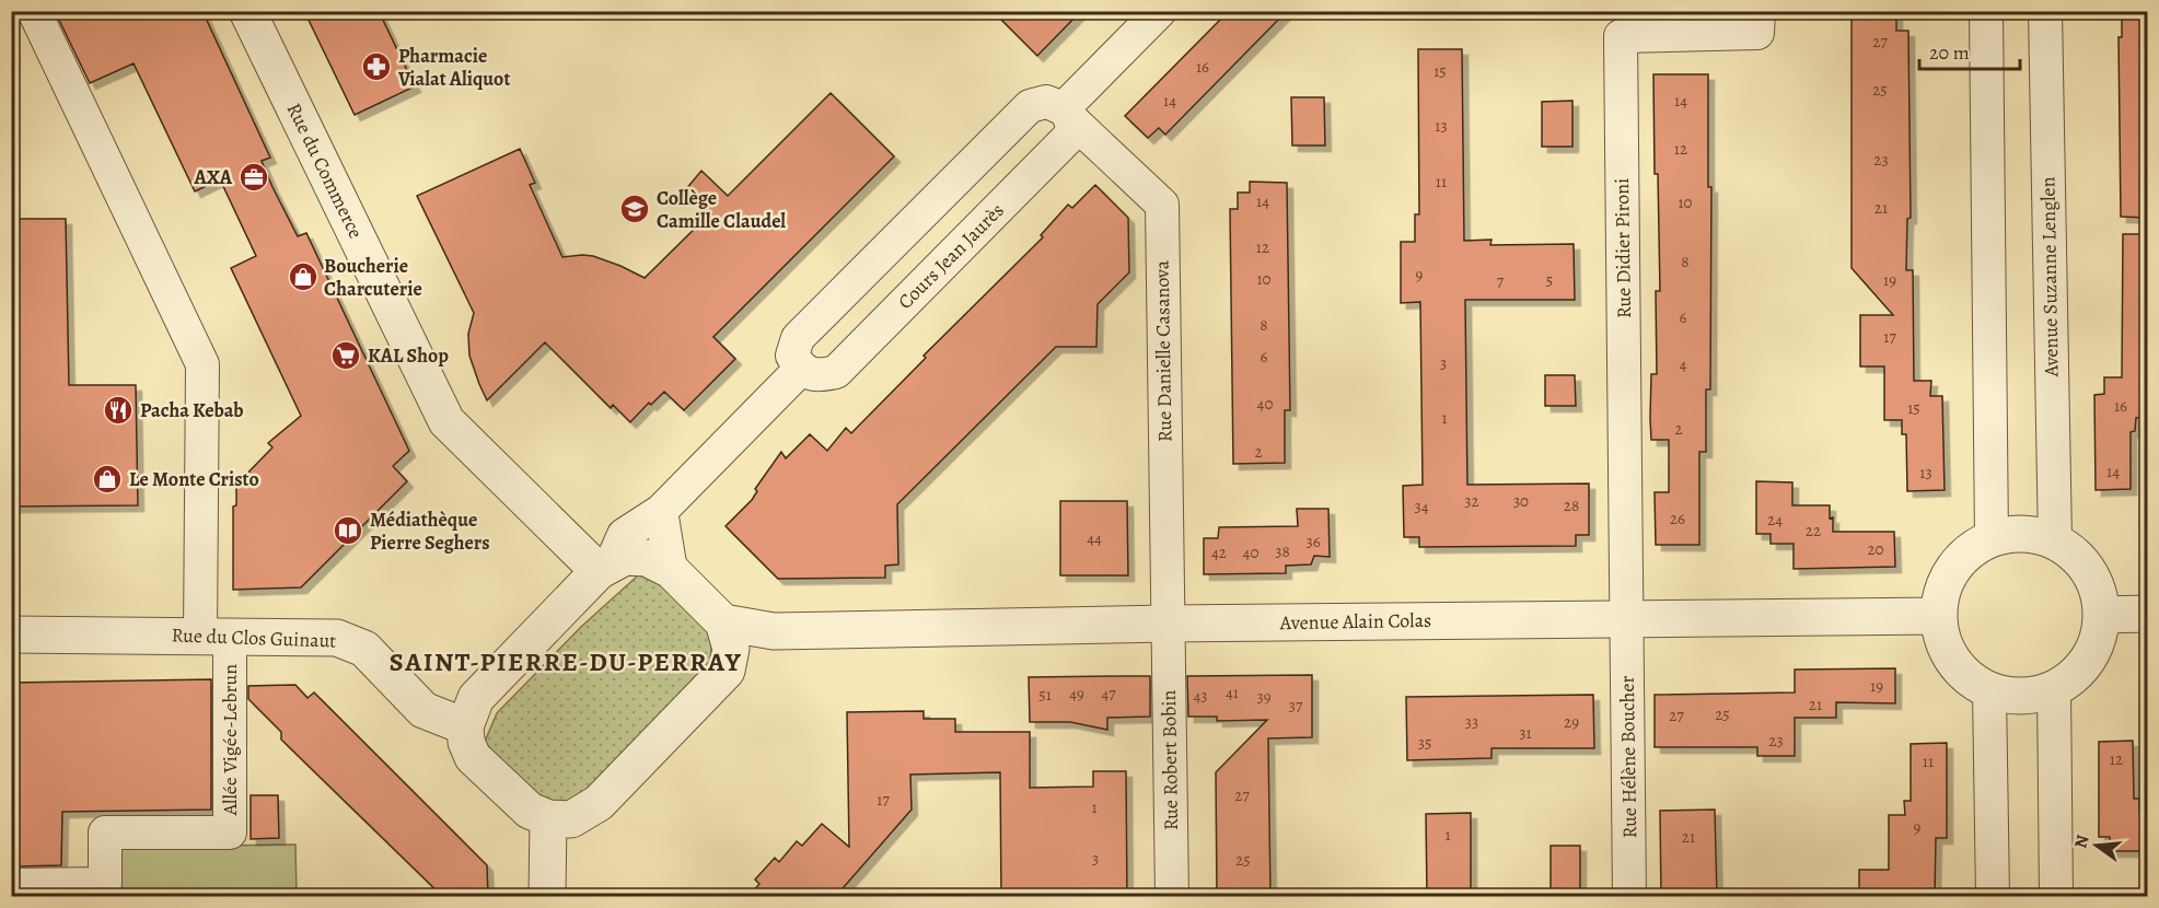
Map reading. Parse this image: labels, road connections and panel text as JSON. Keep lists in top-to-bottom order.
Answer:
{
  "streets": {
    "street": [
      "Rue du Commerce",
      "Rue Didier Pironi",
      "Cours Jean Jaurès",
      "Avenue Suzanne Lenglen",
      "Rue Danielle Casanova",
      "Avenue Alain Colas",
      "Rue du Clos Guinaut",
      "Allée Vigée-Lebrun",
      "Rue Hélène Boucher",
      "Rue Robert Bobin"
    ]
  },
  "crossings": [
    ["Rue Didier Pironi", "Avenue Alain Colas"],
    ["Rue Didier Pironi", "Rue Hélène Boucher"],
    ["Cours Jean Jaurès", "Rue Danielle Casanova"],
    ["Avenue Suzanne Lenglen", "Avenue Alain Colas"],
    ["Rue Danielle Casanova", "Avenue Alain Colas"],
    ["Rue Danielle Casanova", "Rue Robert Bobin"],
    ["Avenue Alain Colas", "Rue Hélène Boucher"],
    ["Avenue Alain Colas", "Rue Robert Bobin"],
    ["Rue du Clos Guinaut", "Allée Vigée-Lebrun"]
  ],
  "districts": ["SAINT-PIERRE-DU-PERRAY"],
  "places": {
    "pharmacy": ["Pharmacie Vialat Aliquot"],
    "office": ["AXA"],
    "school or university": ["Collège Camille Claudel"],
    "shop": ["Boucherie Charcuterie", "Le Monte Cristo"],
    "supermarket": ["KAL Shop"],
    "restaurant": ["Pacha Kebab"],
    "library": ["Médiathèque Pierre Seghers"]
  },
  "house_numbers": [
    "27",
    "16",
    "15",
    "25",
    "14",
    "14",
    "13",
    "12",
    "23",
    "11",
    "14",
    "10",
    "21",
    "12",
    "8",
    "9",
    "10",
    "5",
    "19",
    "7",
    "6",
    "8",
    "17",
    "6",
    "3",
    "4",
    "40",
    "16",
    "15",
    "1",
    "2",
    "2",
    "14",
    "13",
    "32",
    "30",
    "28",
    "34",
    "26",
    "24",
    "22",
    "44",
    "36",
    "20",
    "38",
    "42",
    "40",
    "19",
    "41",
    "49",
    "47",
    "51",
    "43",
    "39",
    "21",
    "37",
    "25",
    "27",
    "33",
    "29",
    "31",
    "23",
    "35",
    "12",
    "11",
    "27",
    "17",
    "1",
    "9",
    "1",
    "21",
    "3",
    "25"
  ],
  "scale_bar": "20 m",
  "north": "left"
}
